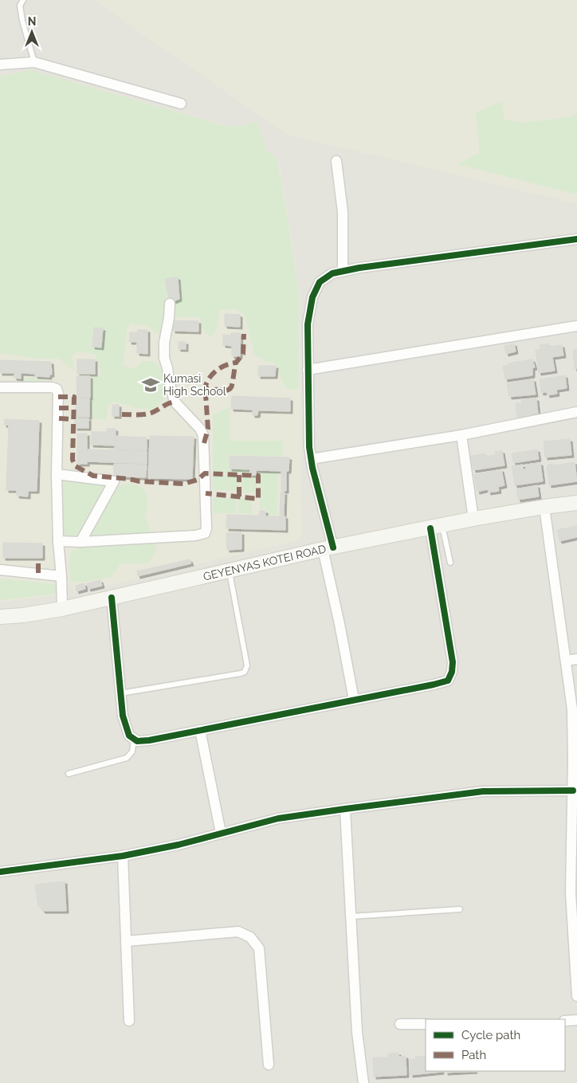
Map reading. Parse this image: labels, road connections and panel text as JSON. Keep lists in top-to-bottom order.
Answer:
{
  "streets": {
    "street": ["GEYENYAS KOTEI ROAD"]
  },
  "places": {
    "school or university": ["Kumasi High School"]
  },
  "legend": ["Cycle path", "Path"],
  "north": "top"
}
